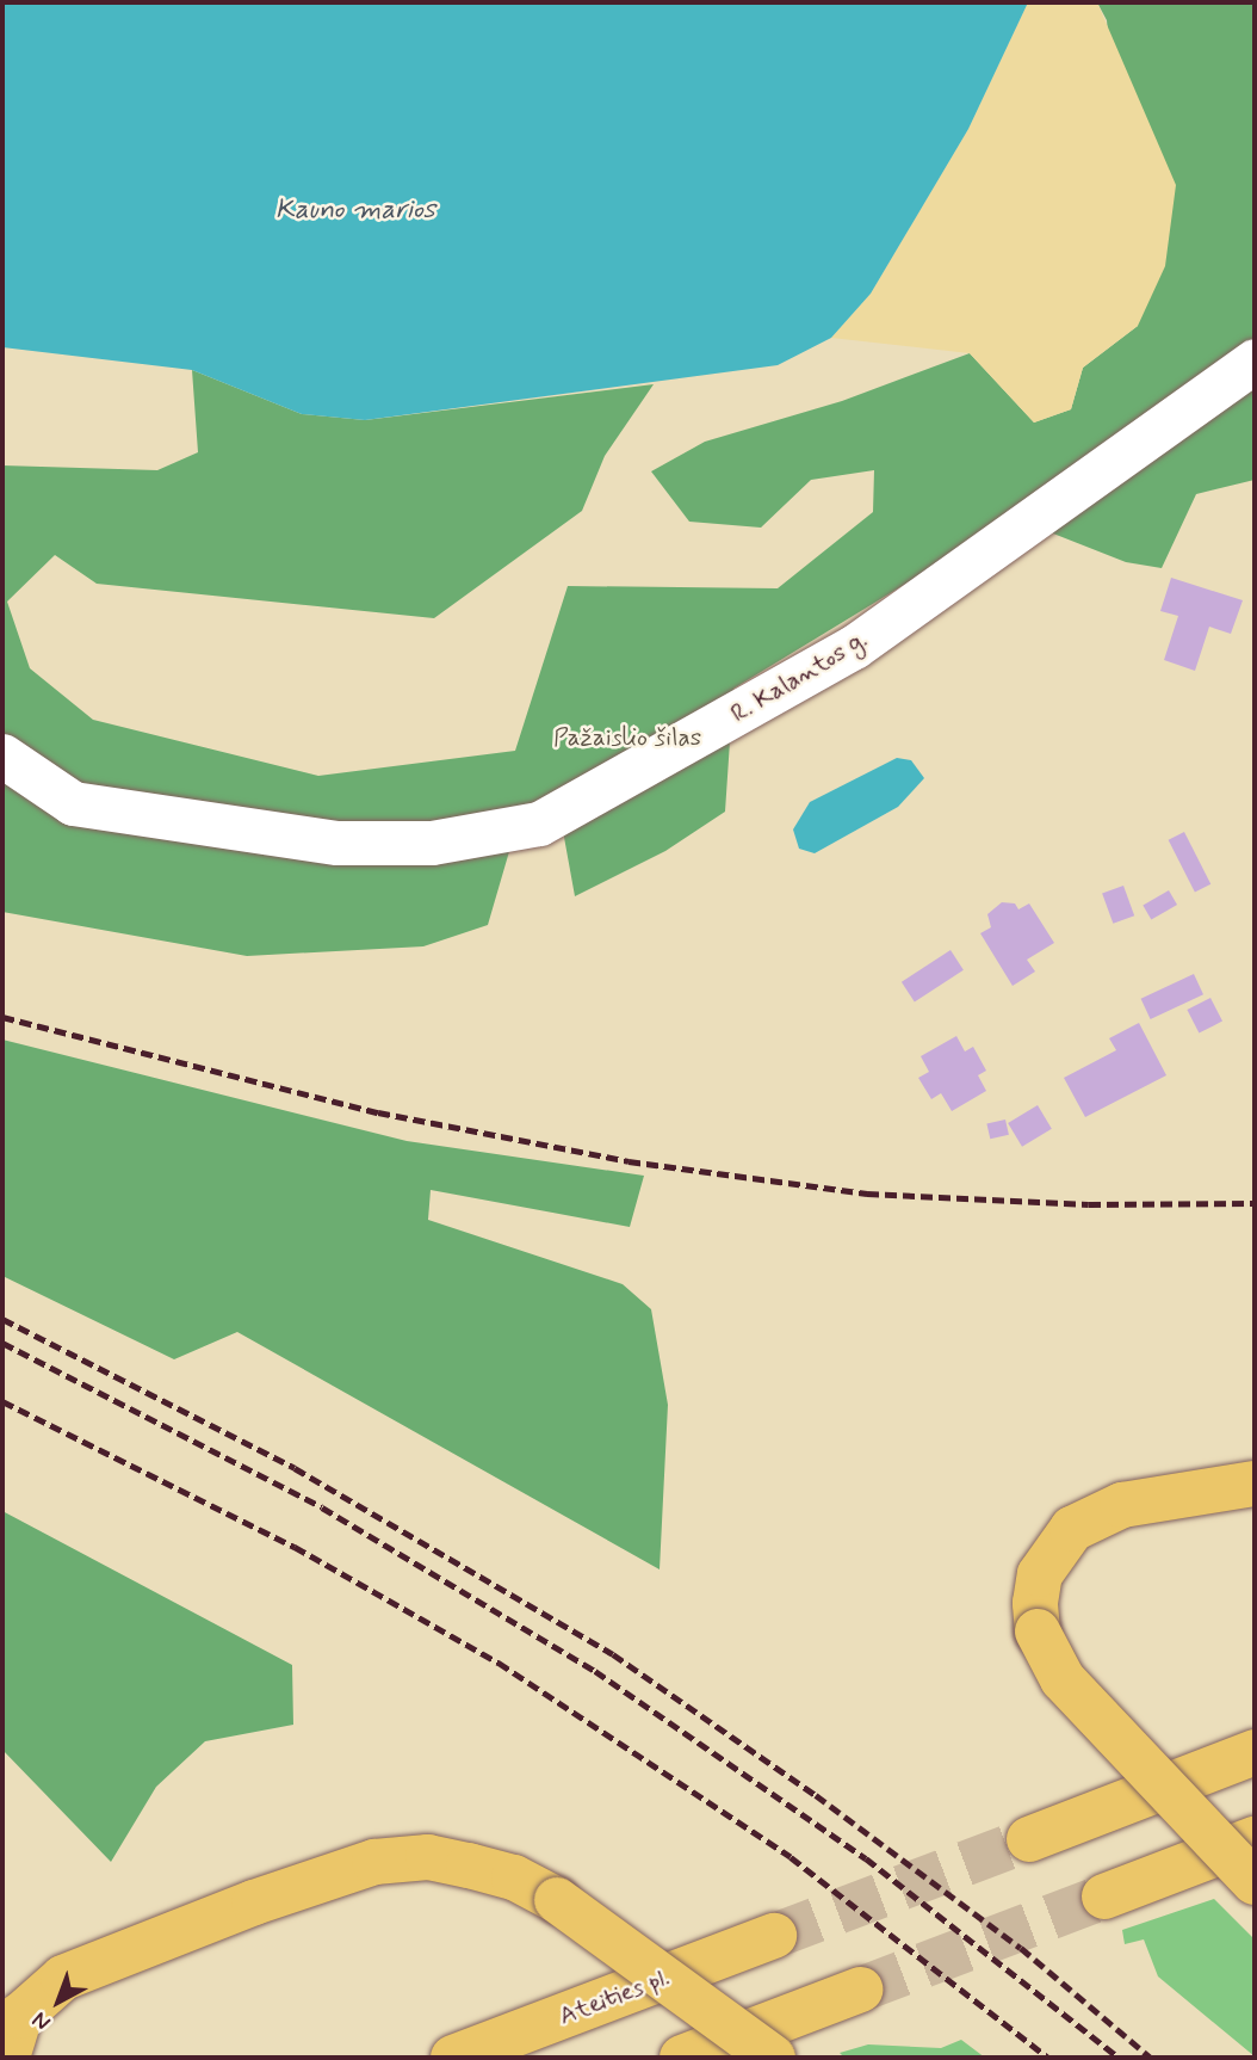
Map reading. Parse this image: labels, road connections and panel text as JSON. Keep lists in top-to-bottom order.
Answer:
{
  "streets": {
    "main road": ["Ateities pl."],
    "street": ["R. Kalantos g."]
  },
  "water": ["Kauno marios"],
  "parks": ["Pažaislio šilas"],
  "north": "bottom left"
}
